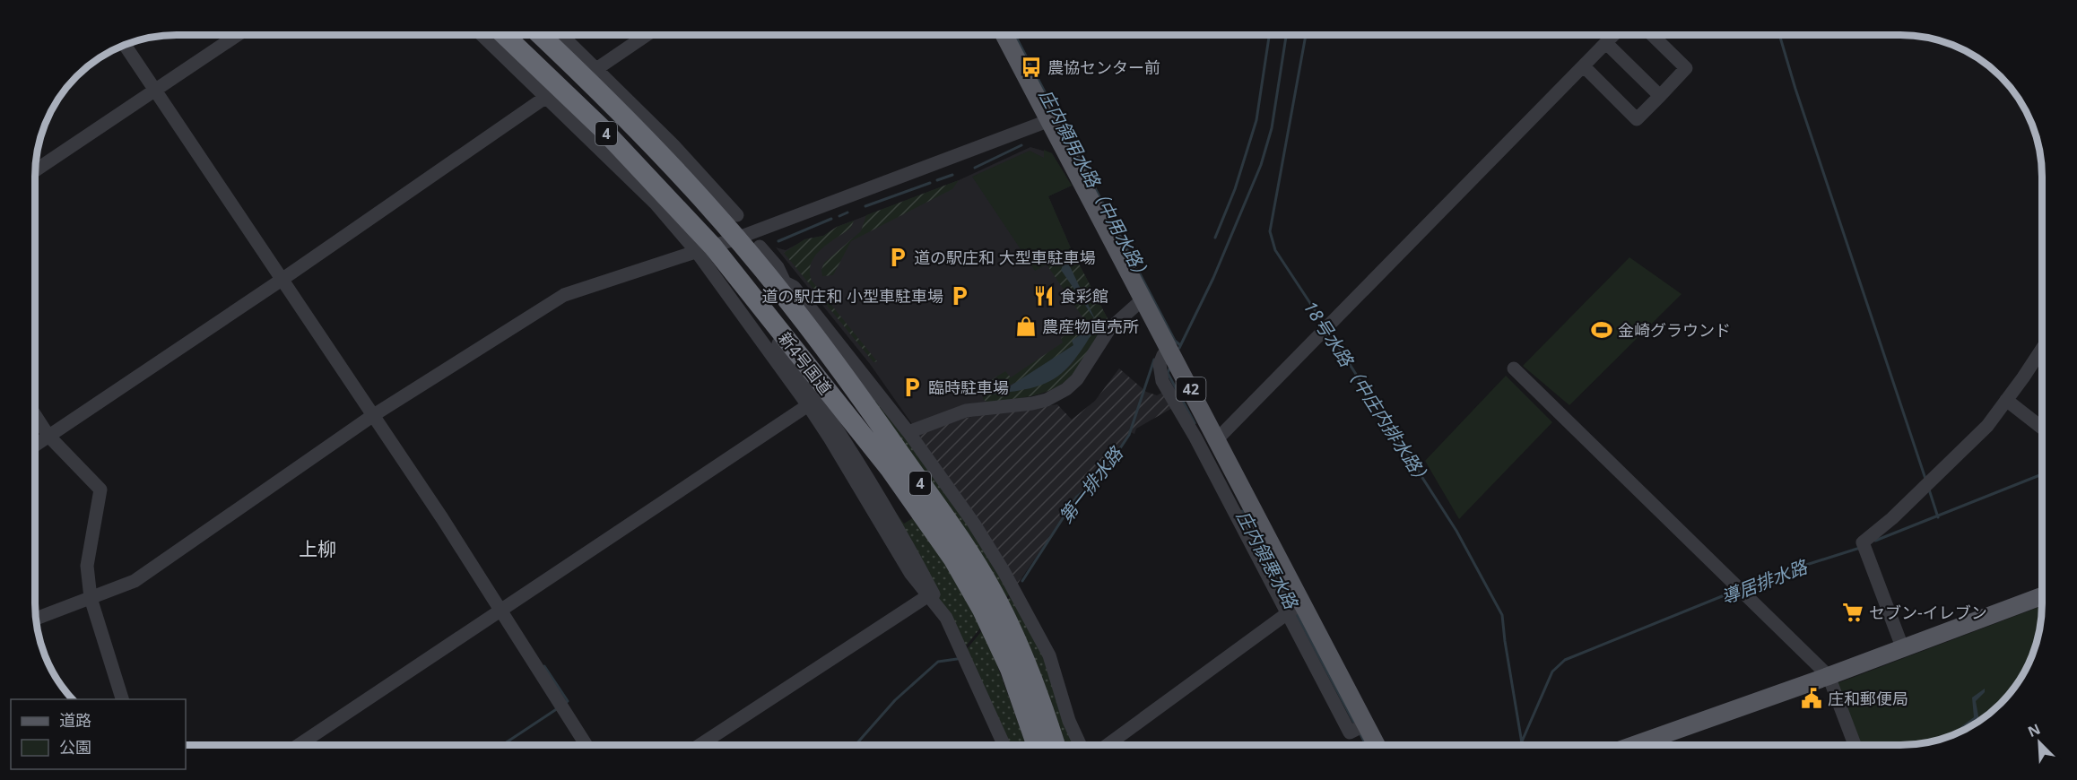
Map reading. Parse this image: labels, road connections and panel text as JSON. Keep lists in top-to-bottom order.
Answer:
{
  "streets": {
    "highway": ["4", "新4号国道"],
    "main road": ["42"]
  },
  "districts": ["上柳"],
  "water": [
    "庄内領用水路（中用水路）",
    "18号水路（中庄内排水路）",
    "第一排水路",
    "庄内領悪水路",
    "導居排水路"
  ],
  "places": {
    "bus stop": ["農協センター前"],
    "parking": ["道の駅庄和 大型車駐車場", "道の駅庄和 小型車駐車場", "臨時駐車場"],
    "restaurant": ["食彩館"],
    "shop": ["農産物直売所"],
    "sports": ["金崎グラウンド"],
    "supermarket": ["セブン-イレブン"],
    "public building": ["庄和郵便局"]
  },
  "legend": ["道路", "公園"],
  "north": "top left"
}
